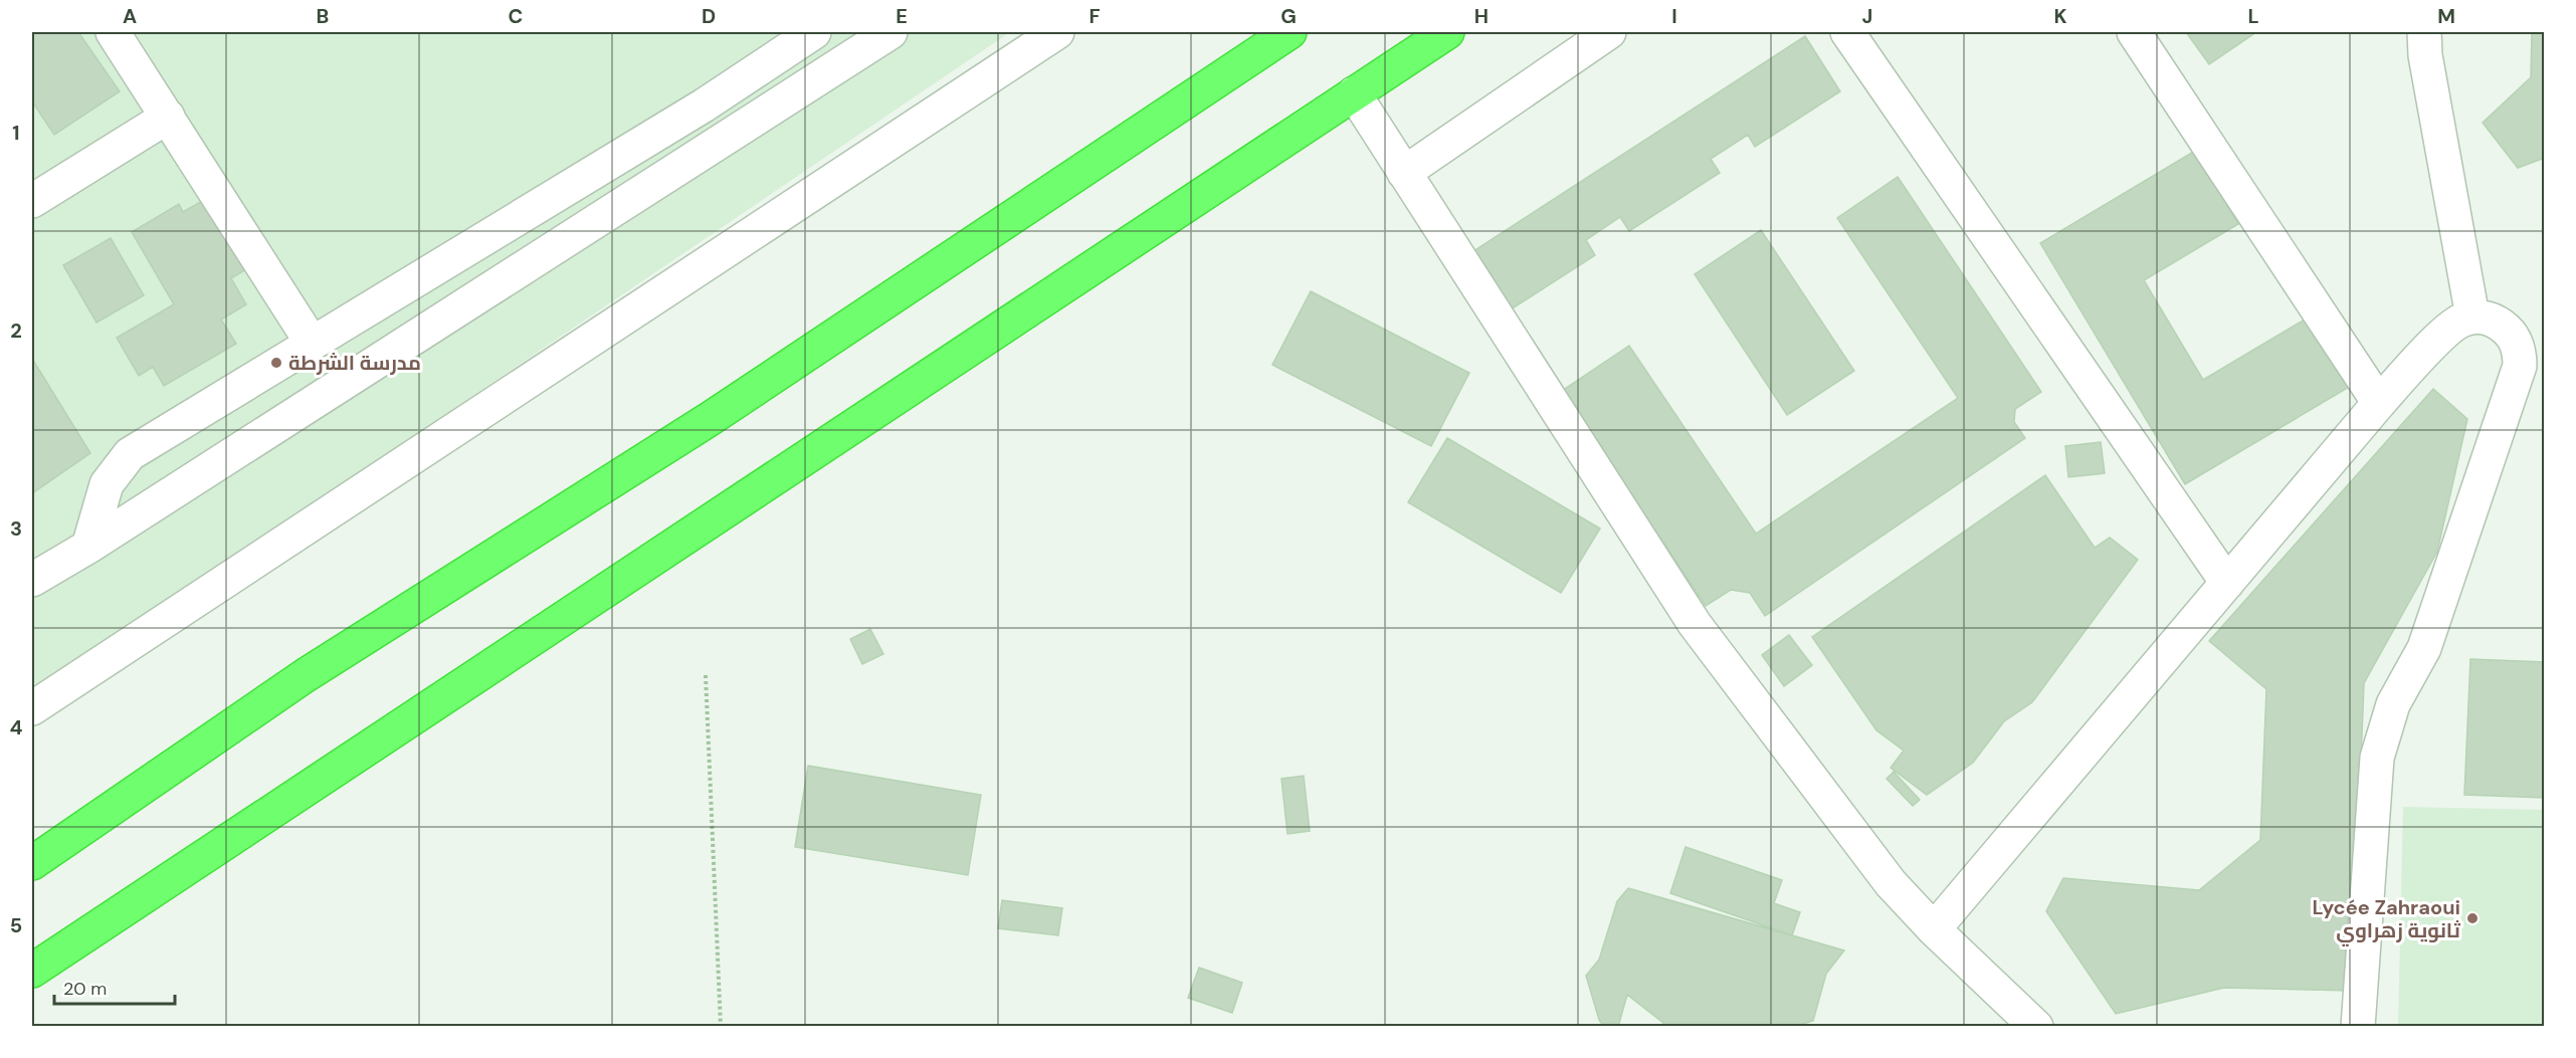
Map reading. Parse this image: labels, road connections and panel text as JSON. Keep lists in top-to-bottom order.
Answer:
{
  "places": ["مدرسة الشرطة", "Lycée Zahraoui ثانوية زهراوي"],
  "scale_bar": "20 m",
  "grid": {
    "columns": [
      "A",
      "B",
      "C",
      "D",
      "E",
      "F",
      "G",
      "H",
      "I",
      "J",
      "K",
      "L",
      "M"
    ],
    "rows": [
      "1",
      "2",
      "3",
      "4",
      "5"
    ]
  }
}
